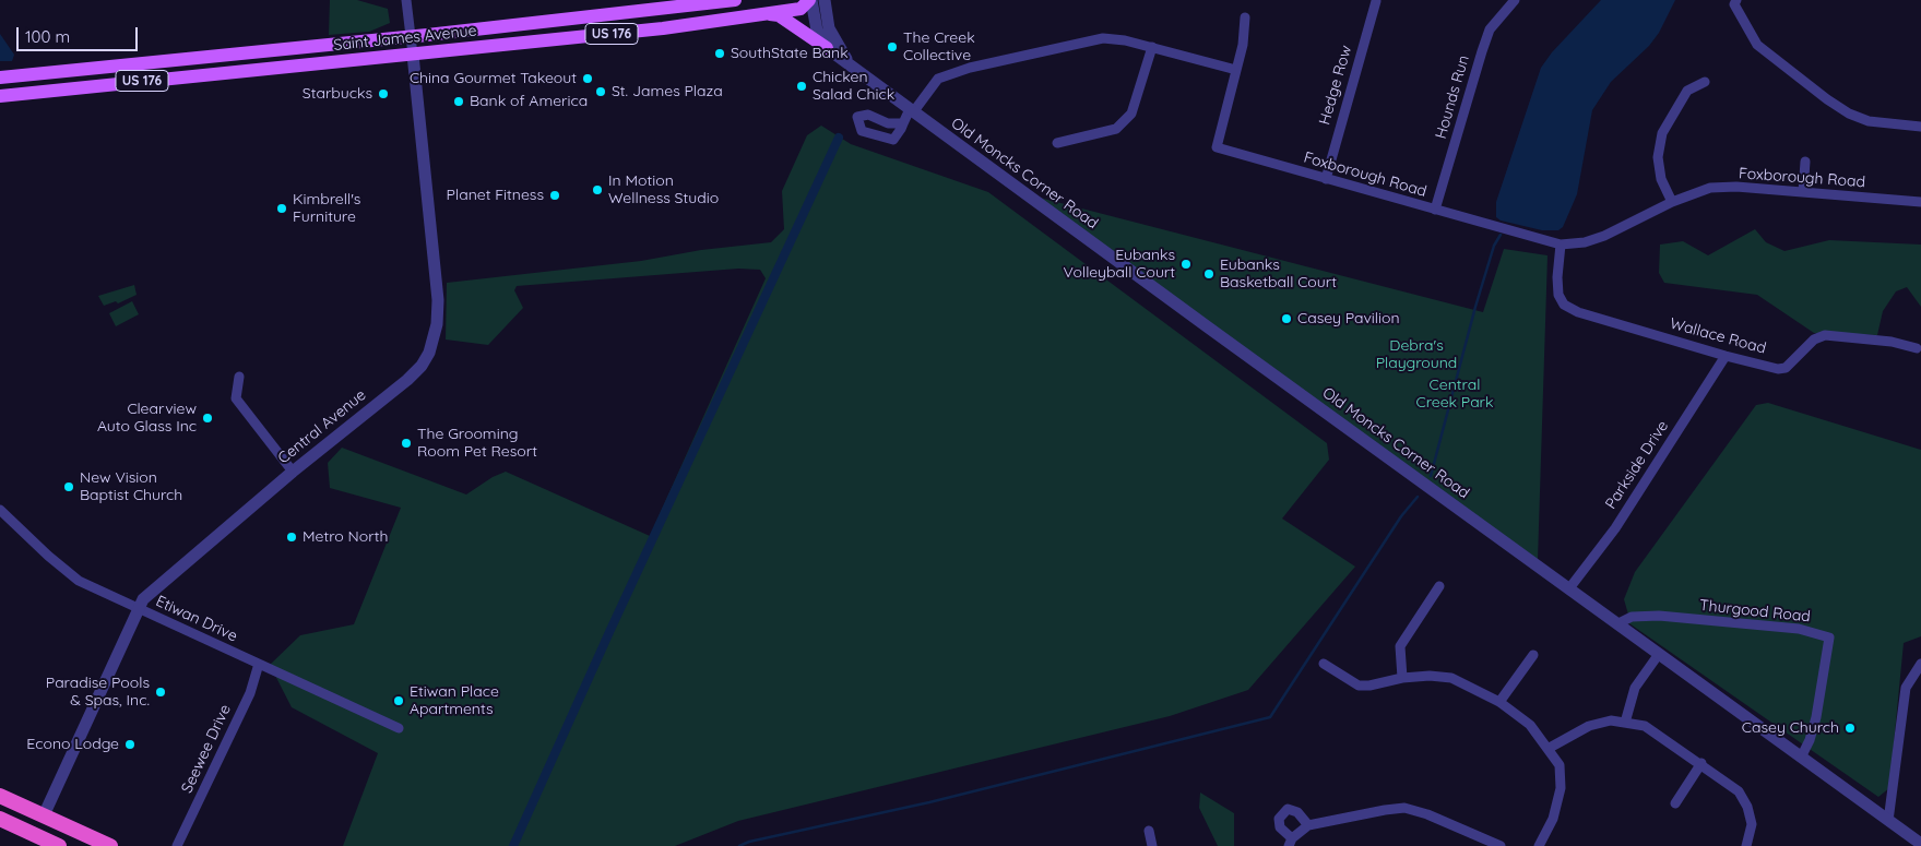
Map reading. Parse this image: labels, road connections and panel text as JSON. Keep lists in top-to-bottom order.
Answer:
{
  "streets": {
    "main road": ["US 176", "Saint James Avenue"],
    "street": [
      "Hedge Row",
      "Hounds Run",
      "Old Moncks Corner Road",
      "Foxborough Road",
      "Wallace Road",
      "Central Avenue",
      "Parkside Drive",
      "Thurgood Road",
      "Etiwan Drive",
      "Seewee Drive"
    ]
  },
  "crossings": [
    ["Saint James Avenue", "Central Avenue"],
    ["Hedge Row", "Foxborough Road"],
    ["Hounds Run", "Foxborough Road"],
    ["Old Moncks Corner Road", "Parkside Drive"],
    ["Old Moncks Corner Road", "Thurgood Road"],
    ["Foxborough Road", "Wallace Road"],
    ["Wallace Road", "Parkside Drive"],
    ["Central Avenue", "Etiwan Drive"],
    ["Etiwan Drive", "Seewee Drive"]
  ],
  "parks": ["Debra's Playground", "Central Creek Park"],
  "places": [
    "The Creek Collective",
    "SouthState Bank",
    "China Gourmet Takeout",
    "Chicken Salad Chick",
    "St. James Plaza",
    "Starbucks",
    "Bank of America",
    "In Motion Wellness Studio",
    "Planet Fitness",
    "Kimbrell's Furniture",
    "Eubanks Volleyball Court",
    "Eubanks Basketball Court",
    "Casey Pavilion",
    "Clearview Auto Glass Inc",
    "The Grooming Room Pet Resort",
    "New Vision Baptist Church",
    "Metro North",
    "Paradise Pools & Spas, Inc.",
    "Etiwan Place Apartments",
    "Casey Church",
    "Econo Lodge"
  ],
  "scale_bar": "100 m"
}
